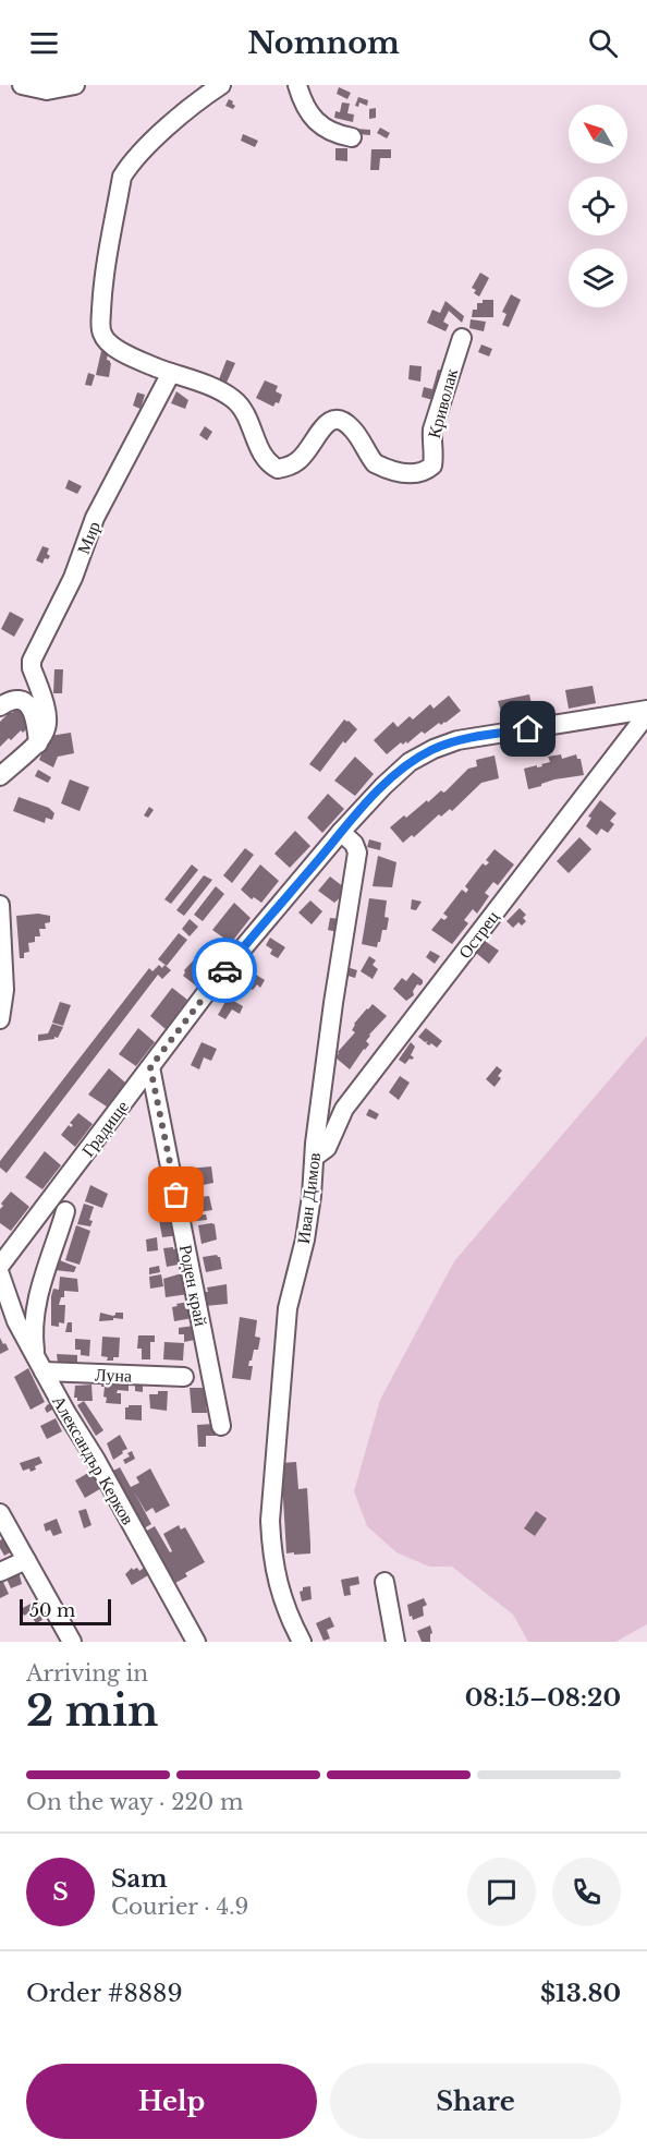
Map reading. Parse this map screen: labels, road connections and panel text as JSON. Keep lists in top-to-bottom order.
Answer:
{
  "streets": {
    "street": [
      "Криволак",
      "Мир",
      "Острец",
      "Градище",
      "Иван Димов",
      "Роден край",
      "Луна",
      "Александър Керков"
    ]
  },
  "crossings": [
    ["Криволак", "Мир"],
    ["Острец", "Градище"],
    ["Острец", "Иван Димов"],
    ["Градище", "Иван Димов"],
    ["Градище", "Роден край"],
    ["Луна", "Александър Керков"]
  ],
  "scale_bar": "50 m",
  "north": "top left",
  "page": {
    "header": "Nomnom",
    "scale": "50 m",
    "heading": ["2 min", "Arriving in", "08:15–08:20"],
    "panel": [
      "Sam",
      "Courier · 4.9",
      "Order #8889",
      "$13.80"
    ],
    "bar": "On the way · 220 m",
    "round": "S",
    "buttons": ["Help", "Share"]
  }
}
